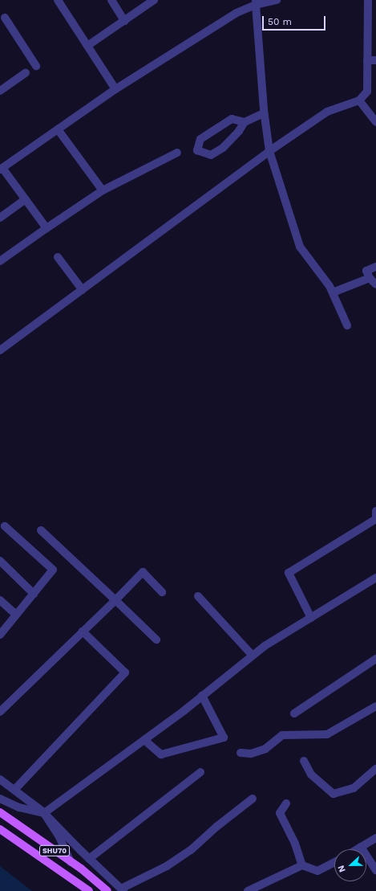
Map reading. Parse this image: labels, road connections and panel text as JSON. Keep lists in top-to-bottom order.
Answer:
{
  "streets": {
    "main road": ["SHU70"]
  },
  "scale_bar": "50 m",
  "north": "left"
}
